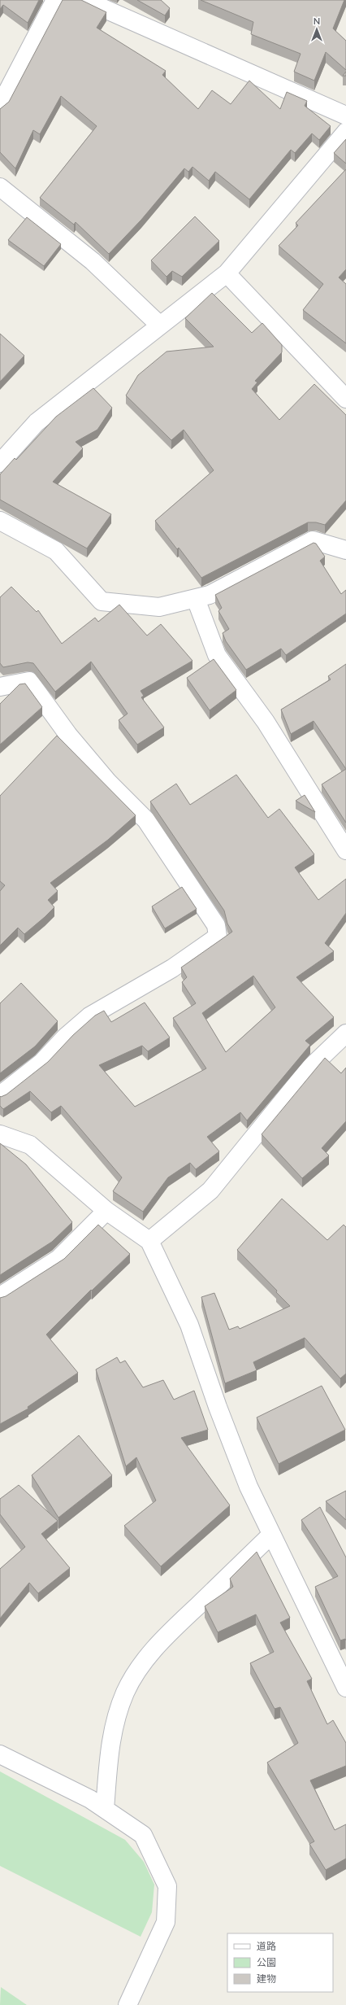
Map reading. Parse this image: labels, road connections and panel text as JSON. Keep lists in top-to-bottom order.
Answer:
{
  "legend": ["道路", "公園", "建物"],
  "north": "top"
}
